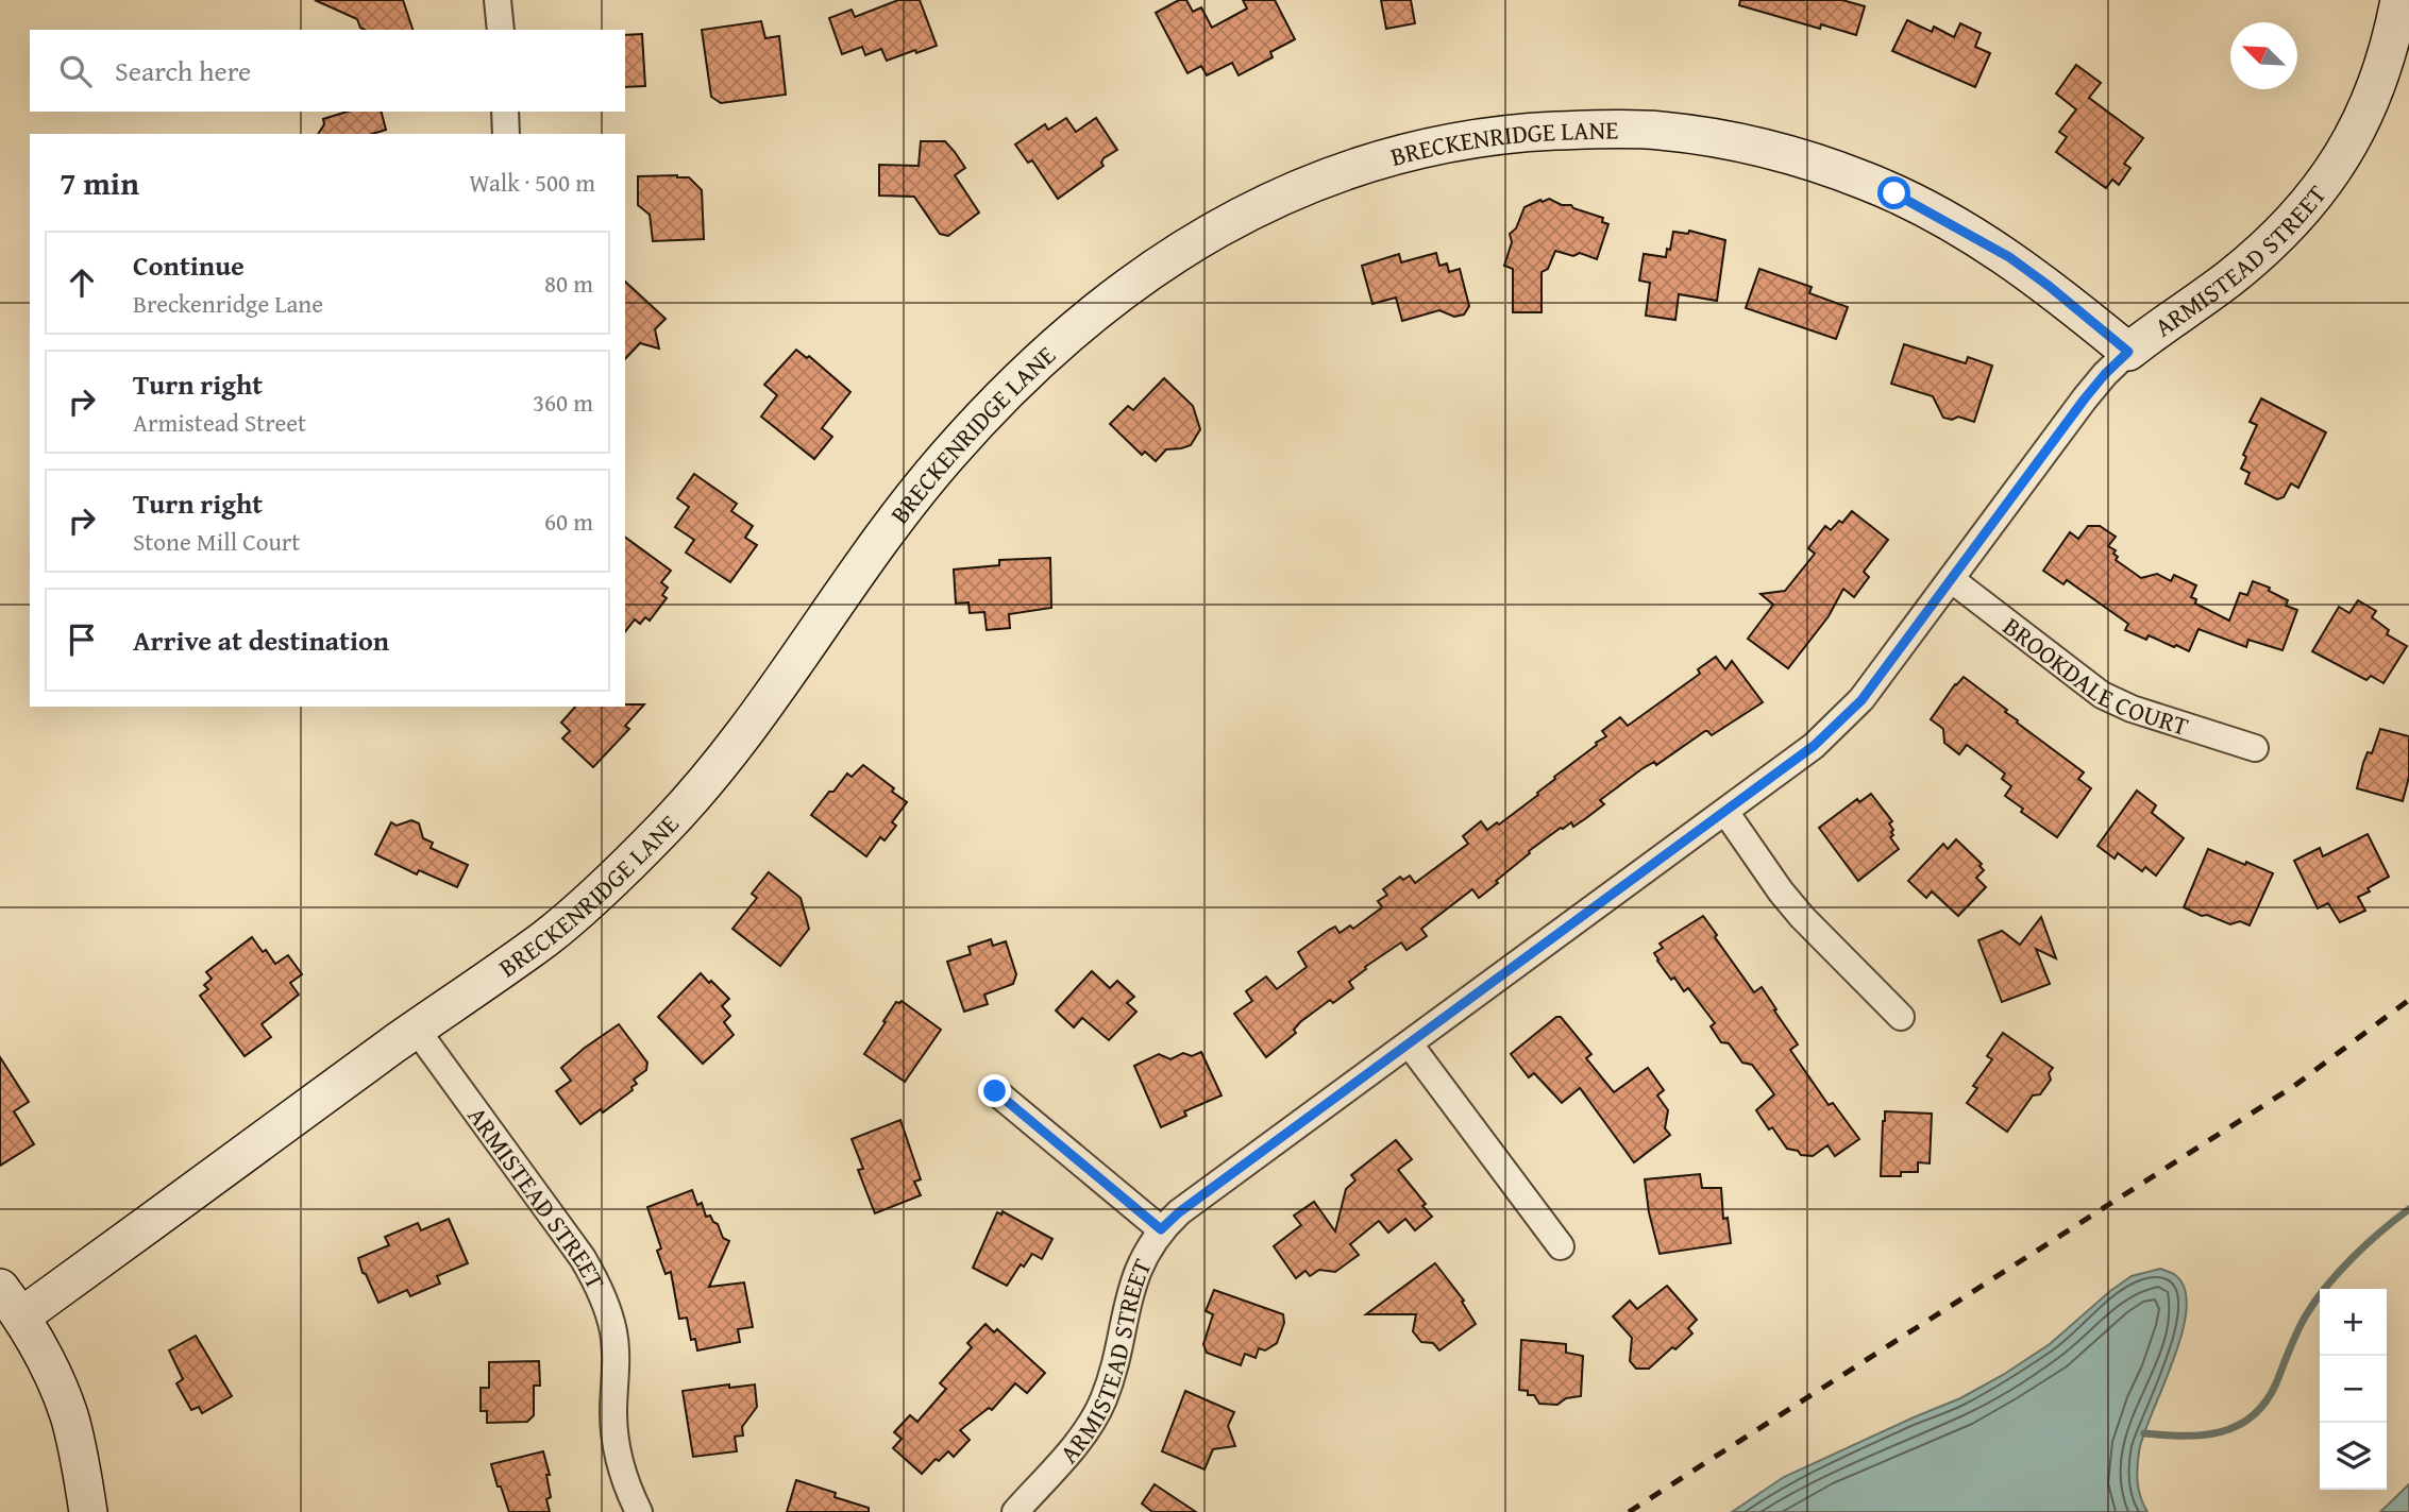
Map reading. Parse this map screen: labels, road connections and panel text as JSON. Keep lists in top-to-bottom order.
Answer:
{
  "streets": {
    "street": ["BRECKENRIDGE LANE", "ARMISTEAD STREET", "BROOKDALE COURT"]
  },
  "crossings": [
    ["BRECKENRIDGE LANE", "ARMISTEAD STREET"],
    ["ARMISTEAD STREET", "BROOKDALE COURT"]
  ],
  "north": "top left",
  "page": {
    "search": "Search here",
    "heading": ["7 min", "Walk · 500 m"],
    "list": [
      ["Continue", "Breckenridge Lane", "80 m"],
      ["Turn right", "Armistead Street", "360 m"],
      ["Turn right", "Stone Mill Court", "60 m"],
      "Arrive at destination"
    ],
    "map_buttons": ["+", "−"]
  }
}
